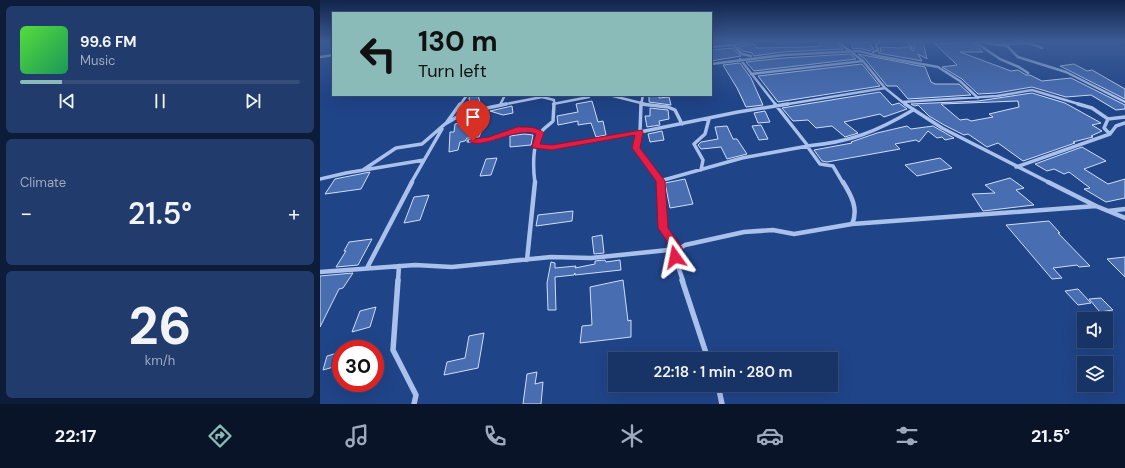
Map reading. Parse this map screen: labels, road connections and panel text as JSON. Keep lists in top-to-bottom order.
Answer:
{
  "page": {
    "turn": ["130 m", "Turn left"],
    "song": ["99.6 FM", "Music"],
    "tile": [
      "Climate",
      ["26", "km/h"]
    ],
    "heat": ["−", "21.5°", "+"],
    "limit": "30",
    "trip": "22:18 · 1 min · 280 m",
    "tabs": ["22:17", "21.5°"]
  }
}
